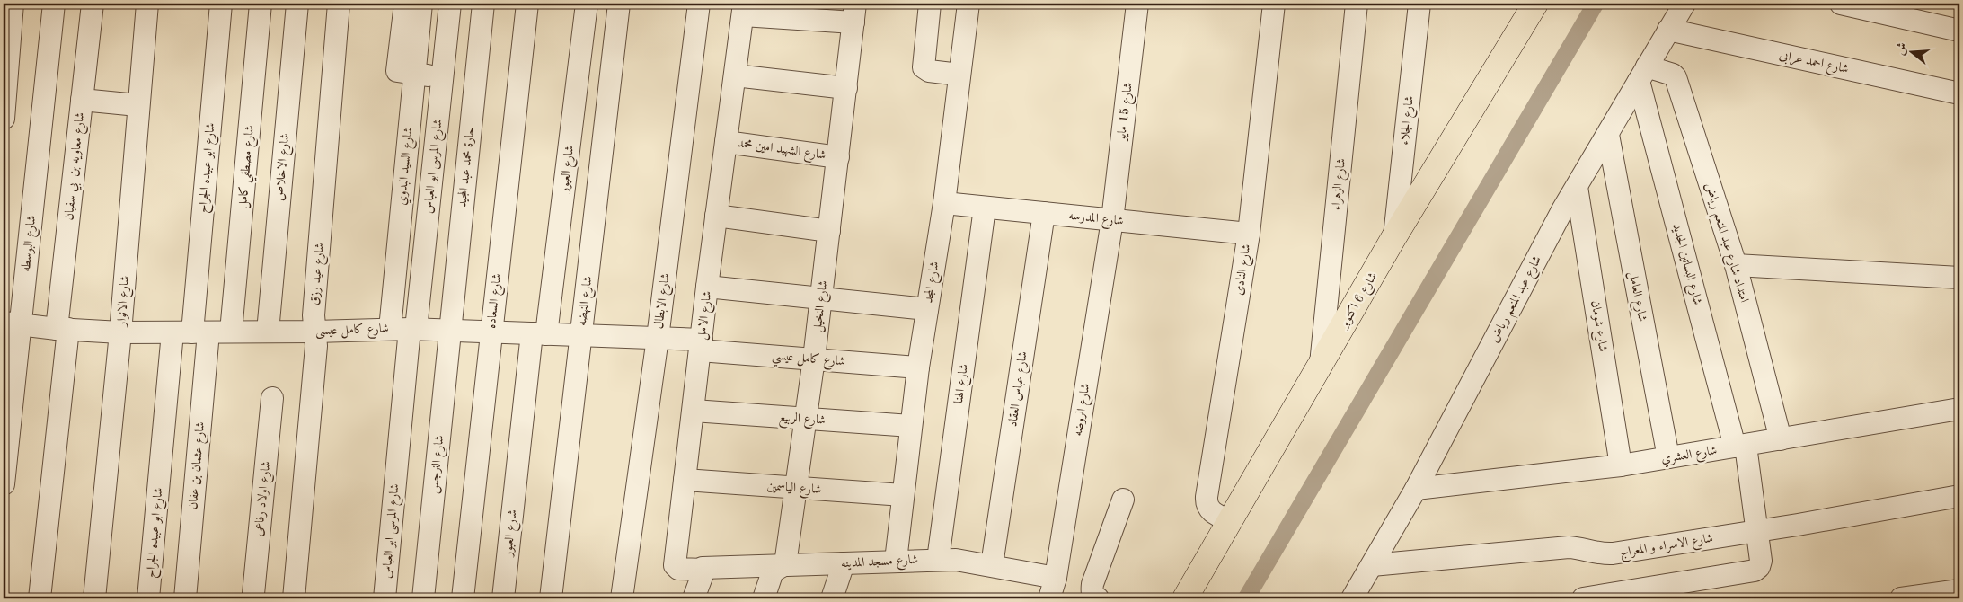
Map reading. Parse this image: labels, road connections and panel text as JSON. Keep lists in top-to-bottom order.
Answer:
{
  "streets": {
    "main road": ["شارع 6 اكتوبر"],
    "street": [
      "شارع احمد عرابى",
      "شارع 15 مايو",
      "شارع الجلاء",
      "شارع الشهيد امين محمد",
      "شارع معاويه بن ابي سفيان",
      "شارع السيد البدوي",
      "شارع المرسى ابو العباس",
      "شارع مصطفي كامل",
      "شارع الاخلاص",
      "حارة محمد عبد المجيد",
      "شارع ابو عبيده الجراح",
      "شارع العبور",
      "شارع الزهراء",
      "شارع المدرسه",
      "امتداد شارع عبد المنعم رياض",
      "شارع البوسطه",
      "شارع البساتين الجديد",
      "شارع النادى",
      "شارع عيد رزق",
      "شارع المجد",
      "شارع العامل",
      "شارع عبد المنعم رياض",
      "شارع الانوار",
      "شارع السعاده",
      "شارع النهضه",
      "شارع الابطال",
      "شارع النخيل",
      "شارع الامل",
      "شارع شومان",
      "شارع كامل عيسى",
      "شارع كامل عيسي",
      "شارع الهنا",
      "شارع عباس العقاد",
      "شارع الروضه",
      "شارع الربيع",
      "شارع العشري",
      "شارع النرجس",
      "شارع عثمان بن عفان",
      "شارع الياسمين",
      "شارع اولاد رفاعى",
      "شارع الاسراء و المعراج",
      "شارع مسجد المدينه"
    ]
  },
  "crossings": [
    ["شارع احمد عرابى", "شارع عبد المنعم رياض"],
    ["شارع 15 مايو", "شارع المدرسه"],
    ["شارع 15 مايو", "شارع الروضه"],
    ["شارع الجلاء", "شارع 6 اكتوبر"],
    ["شارع الشهيد امين محمد", "شارع النخيل"],
    ["شارع الشهيد امين محمد", "شارع الامل"],
    ["شارع معاويه بن ابي سفيان", "شارع كامل عيسى"],
    ["شارع السيد البدوي", "شارع المرسى ابو العباس"],
    ["شارع السيد البدوي", "شارع كامل عيسى"],
    ["شارع المرسى ابو العباس", "شارع كامل عيسى"],
    ["شارع مصطفي كامل", "شارع كامل عيسى"],
    ["شارع الاخلاص", "شارع كامل عيسى"],
    ["حارة محمد عبد المجيد", "شارع كامل عيسى"],
    ["حارة محمد عبد المجيد", "شارع النرجس"],
    ["شارع ابو عبيده الجراح", "شارع كامل عيسى"],
    ["شارع ابو عبيده الجراح", "شارع عثمان بن عفان"],
    ["شارع العبور", "شارع كامل عيسى"],
    ["شارع الزهراء", "شارع 6 اكتوبر"],
    ["شارع المدرسه", "شارع النادى"],
    ["شارع المدرسه", "شارع المجد"],
    ["شارع المدرسه", "شارع الهنا"],
    ["شارع المدرسه", "شارع عباس العقاد"],
    ["شارع المدرسه", "شارع الروضه"],
    ["امتداد شارع عبد المنعم رياض", "شارع البساتين الجديد"],
    ["امتداد شارع عبد المنعم رياض", "شارع عبد المنعم رياض"],
    ["امتداد شارع عبد المنعم رياض", "شارع العشري"],
    ["شارع البوسطه", "شارع كامل عيسى"],
    ["شارع البساتين الجديد", "شارع عبد المنعم رياض"],
    ["شارع البساتين الجديد", "شارع العشري"],
    ["شارع البساتين الجديد", "شارع الاسراء و المعراج"],
    ["شارع النادى", "شارع 6 اكتوبر"],
    ["شارع عيد رزق", "شارع كامل عيسى"],
    ["شارع المجد", "شارع كامل عيسي"],
    ["شارع المجد", "شارع الربيع"],
    ["شارع المجد", "شارع الياسمين"],
    ["شارع المجد", "شارع مسجد المدينه"],
    ["شارع العامل", "شارع عبد المنعم رياض"],
    ["شارع العامل", "شارع العشري"],
    ["شارع عبد المنعم رياض", "شارع شومان"],
    ["شارع عبد المنعم رياض", "شارع العشري"],
    ["شارع عبد المنعم رياض", "شارع الاسراء و المعراج"],
    ["شارع الانوار", "شارع كامل عيسى"],
    ["شارع السعاده", "شارع كامل عيسى"],
    ["شارع النهضه", "شارع كامل عيسى"],
    ["شارع الابطال", "شارع كامل عيسى"],
    ["شارع النخيل", "شارع كامل عيسي"],
    ["شارع النخيل", "شارع الربيع"],
    ["شارع النخيل", "شارع الياسمين"],
    ["شارع النخيل", "شارع مسجد المدينه"],
    ["شارع الامل", "شارع كامل عيسى"],
    ["شارع الامل", "شارع كامل عيسي"],
    ["شارع الامل", "شارع الربيع"],
    ["شارع الامل", "شارع الياسمين"],
    ["شارع الامل", "شارع مسجد المدينه"],
    ["شارع شومان", "شارع العشري"],
    ["شارع كامل عيسى", "شارع كامل عيسي"],
    ["شارع كامل عيسى", "شارع النرجس"],
    ["شارع كامل عيسى", "شارع عثمان بن عفان"],
    ["شارع الهنا", "شارع مسجد المدينه"],
    ["شارع عباس العقاد", "شارع مسجد المدينه"],
    ["شارع الروضه", "شارع مسجد المدينه"]
  ],
  "north": "left"
}
